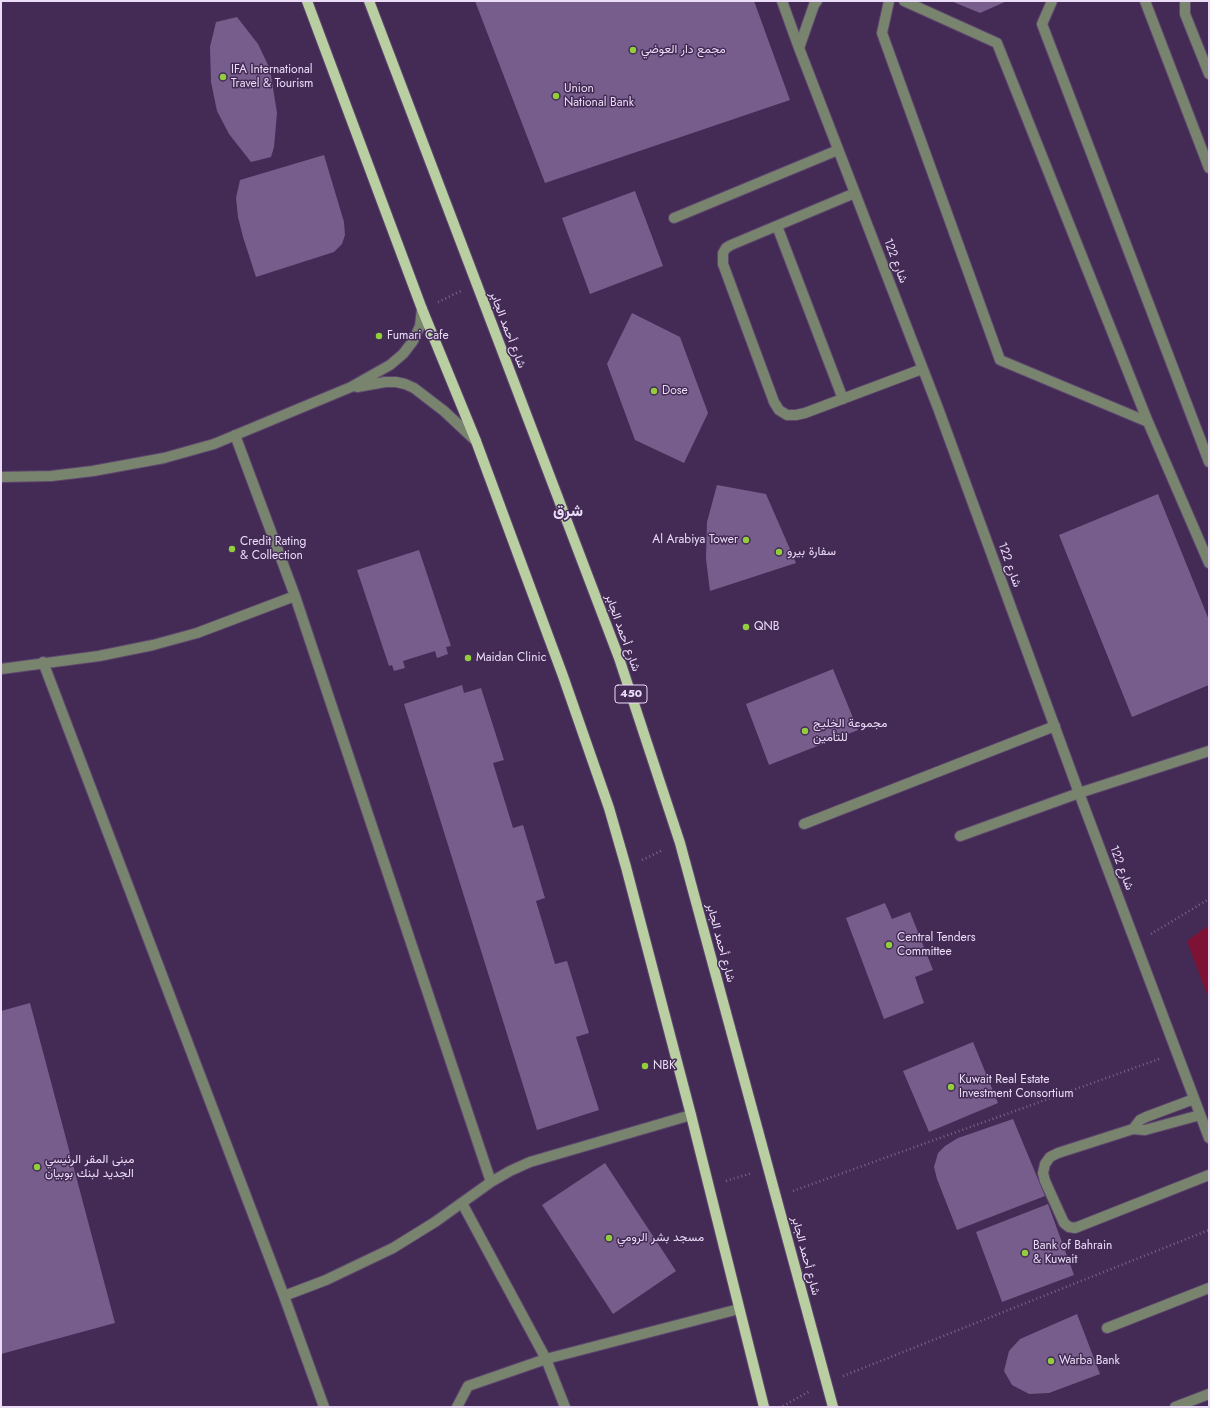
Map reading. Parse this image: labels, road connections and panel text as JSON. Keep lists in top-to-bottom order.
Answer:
{
  "streets": {
    "main road": ["شارع أحمد الجابر", "450"],
    "street": ["شارع 122"]
  },
  "districts": ["شرق"],
  "places": [
    "مجمع دار العوضي",
    "IFA International Travel & Tourism",
    "Union National Bank",
    "Fumari Cafe",
    "Dose",
    "Al Arabiya Tower",
    "Credit Rating & Collection",
    "سفارة بيرو",
    "QNB",
    "Maidan Clinic",
    "مجموعة الخليج للتأمين",
    "Central Tenders Committee",
    "NBK",
    "Kuwait Real Estate Investment Consortium",
    "مبنى المقر الرئيسي الجديد لبنك بوبيان",
    "مسجد بشر الرومي",
    "Bank of Bahrain & Kuwait",
    "Warba Bank"
  ]
}
